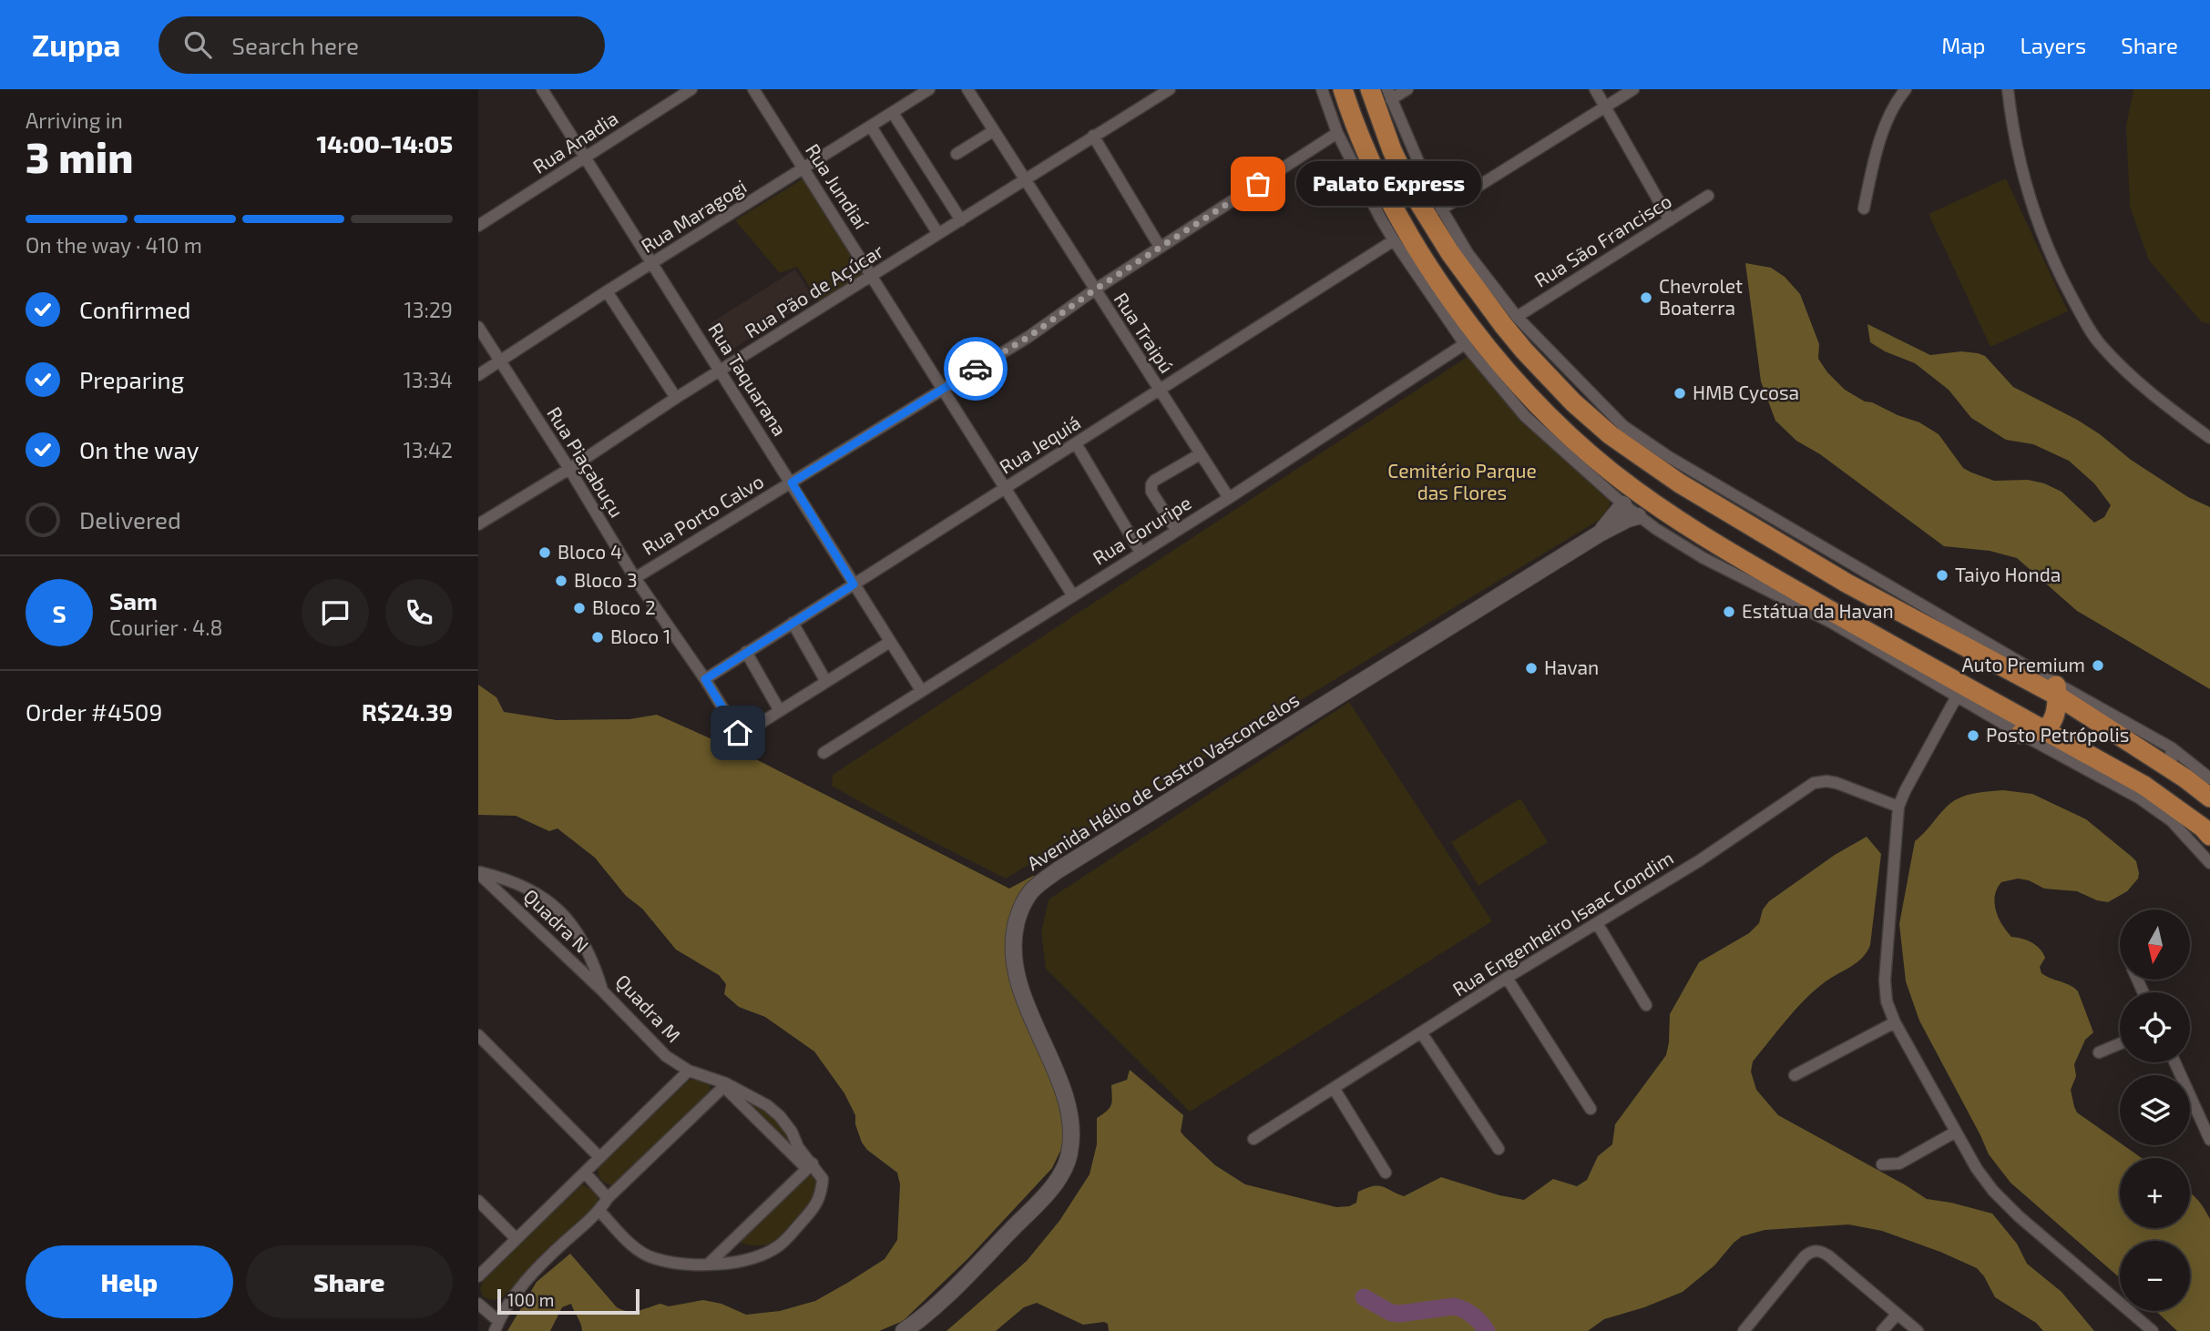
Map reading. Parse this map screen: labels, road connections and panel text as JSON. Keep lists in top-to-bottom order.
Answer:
{
  "streets": {
    "street": [
      "Rua Anadia",
      "Rua Jundiaí",
      "Rua Maragogi",
      "Rua São Francisco",
      "Rua Pão de Açúcar",
      "Rua Traipú",
      "Rua Taquarana",
      "Rua Jequiá",
      "Rua Piaçabuçu",
      "Rua Porto Calvo",
      "Rua Coruripe",
      "Avenida Hélio de Castro Vasconcelos",
      "Quadra N",
      "Rua Engenheiro Isaac Gondim",
      "Quadra M"
    ]
  },
  "crossings": [
    ["Rua Anadia", "Rua Taquarana"],
    ["Rua Jundiaí", "Rua Maragogi"],
    ["Rua Jundiaí", "Rua Pão de Açúcar"],
    ["Rua Jundiaí", "Rua Jequiá"],
    ["Rua Jundiaí", "Rua Porto Calvo"],
    ["Rua Jundiaí", "Rua Coruripe"],
    ["Rua Maragogi", "Rua Taquarana"],
    ["Rua Maragogi", "Rua Piaçabuçu"],
    ["Rua Pão de Açúcar", "Rua Traipú"],
    ["Rua Pão de Açúcar", "Rua Taquarana"],
    ["Rua Pão de Açúcar", "Rua Piaçabuçu"],
    ["Rua Traipú", "Rua Jequiá"],
    ["Rua Traipú", "Rua Porto Calvo"],
    ["Rua Traipú", "Rua Coruripe"],
    ["Rua Taquarana", "Rua Jequiá"],
    ["Rua Taquarana", "Rua Porto Calvo"],
    ["Rua Taquarana", "Rua Coruripe"],
    ["Rua Jequiá", "Rua Piaçabuçu"],
    ["Rua Piaçabuçu", "Rua Porto Calvo"],
    ["Quadra N", "Quadra M"]
  ],
  "parks": ["Cemitério Parque das Flores"],
  "places": [
    "Palato Express",
    "Chevrolet Boaterra",
    "HMB Cycosa",
    "Bloco 4",
    "Taiyo Honda",
    "Bloco 3",
    "Bloco 2",
    "Estátua da Havan",
    "Bloco 1",
    "Auto Premium",
    "Havan",
    "Posto Petrópolis"
  ],
  "scale_bar": "100 m",
  "north": "bottom",
  "page": {
    "header": "Zuppa",
    "search": "Search here",
    "nav": ["Map", "Layers", "Share"],
    "heading": ["3 min", "Arriving in", "14:00–14:05"],
    "panel": [
      "Sam",
      "Courier · 4.8",
      "Order #4509",
      "R$24.39"
    ],
    "bubble": "Palato Express",
    "bar": "On the way · 410 m",
    "list": [
      ["Confirmed", "13:29"],
      ["Preparing", "13:34"],
      ["On the way", "13:42"],
      "Delivered"
    ],
    "round": "S",
    "map_buttons": ["+", "−"],
    "buttons": ["Help", "Share"],
    "scale": "100 m"
  }
}
